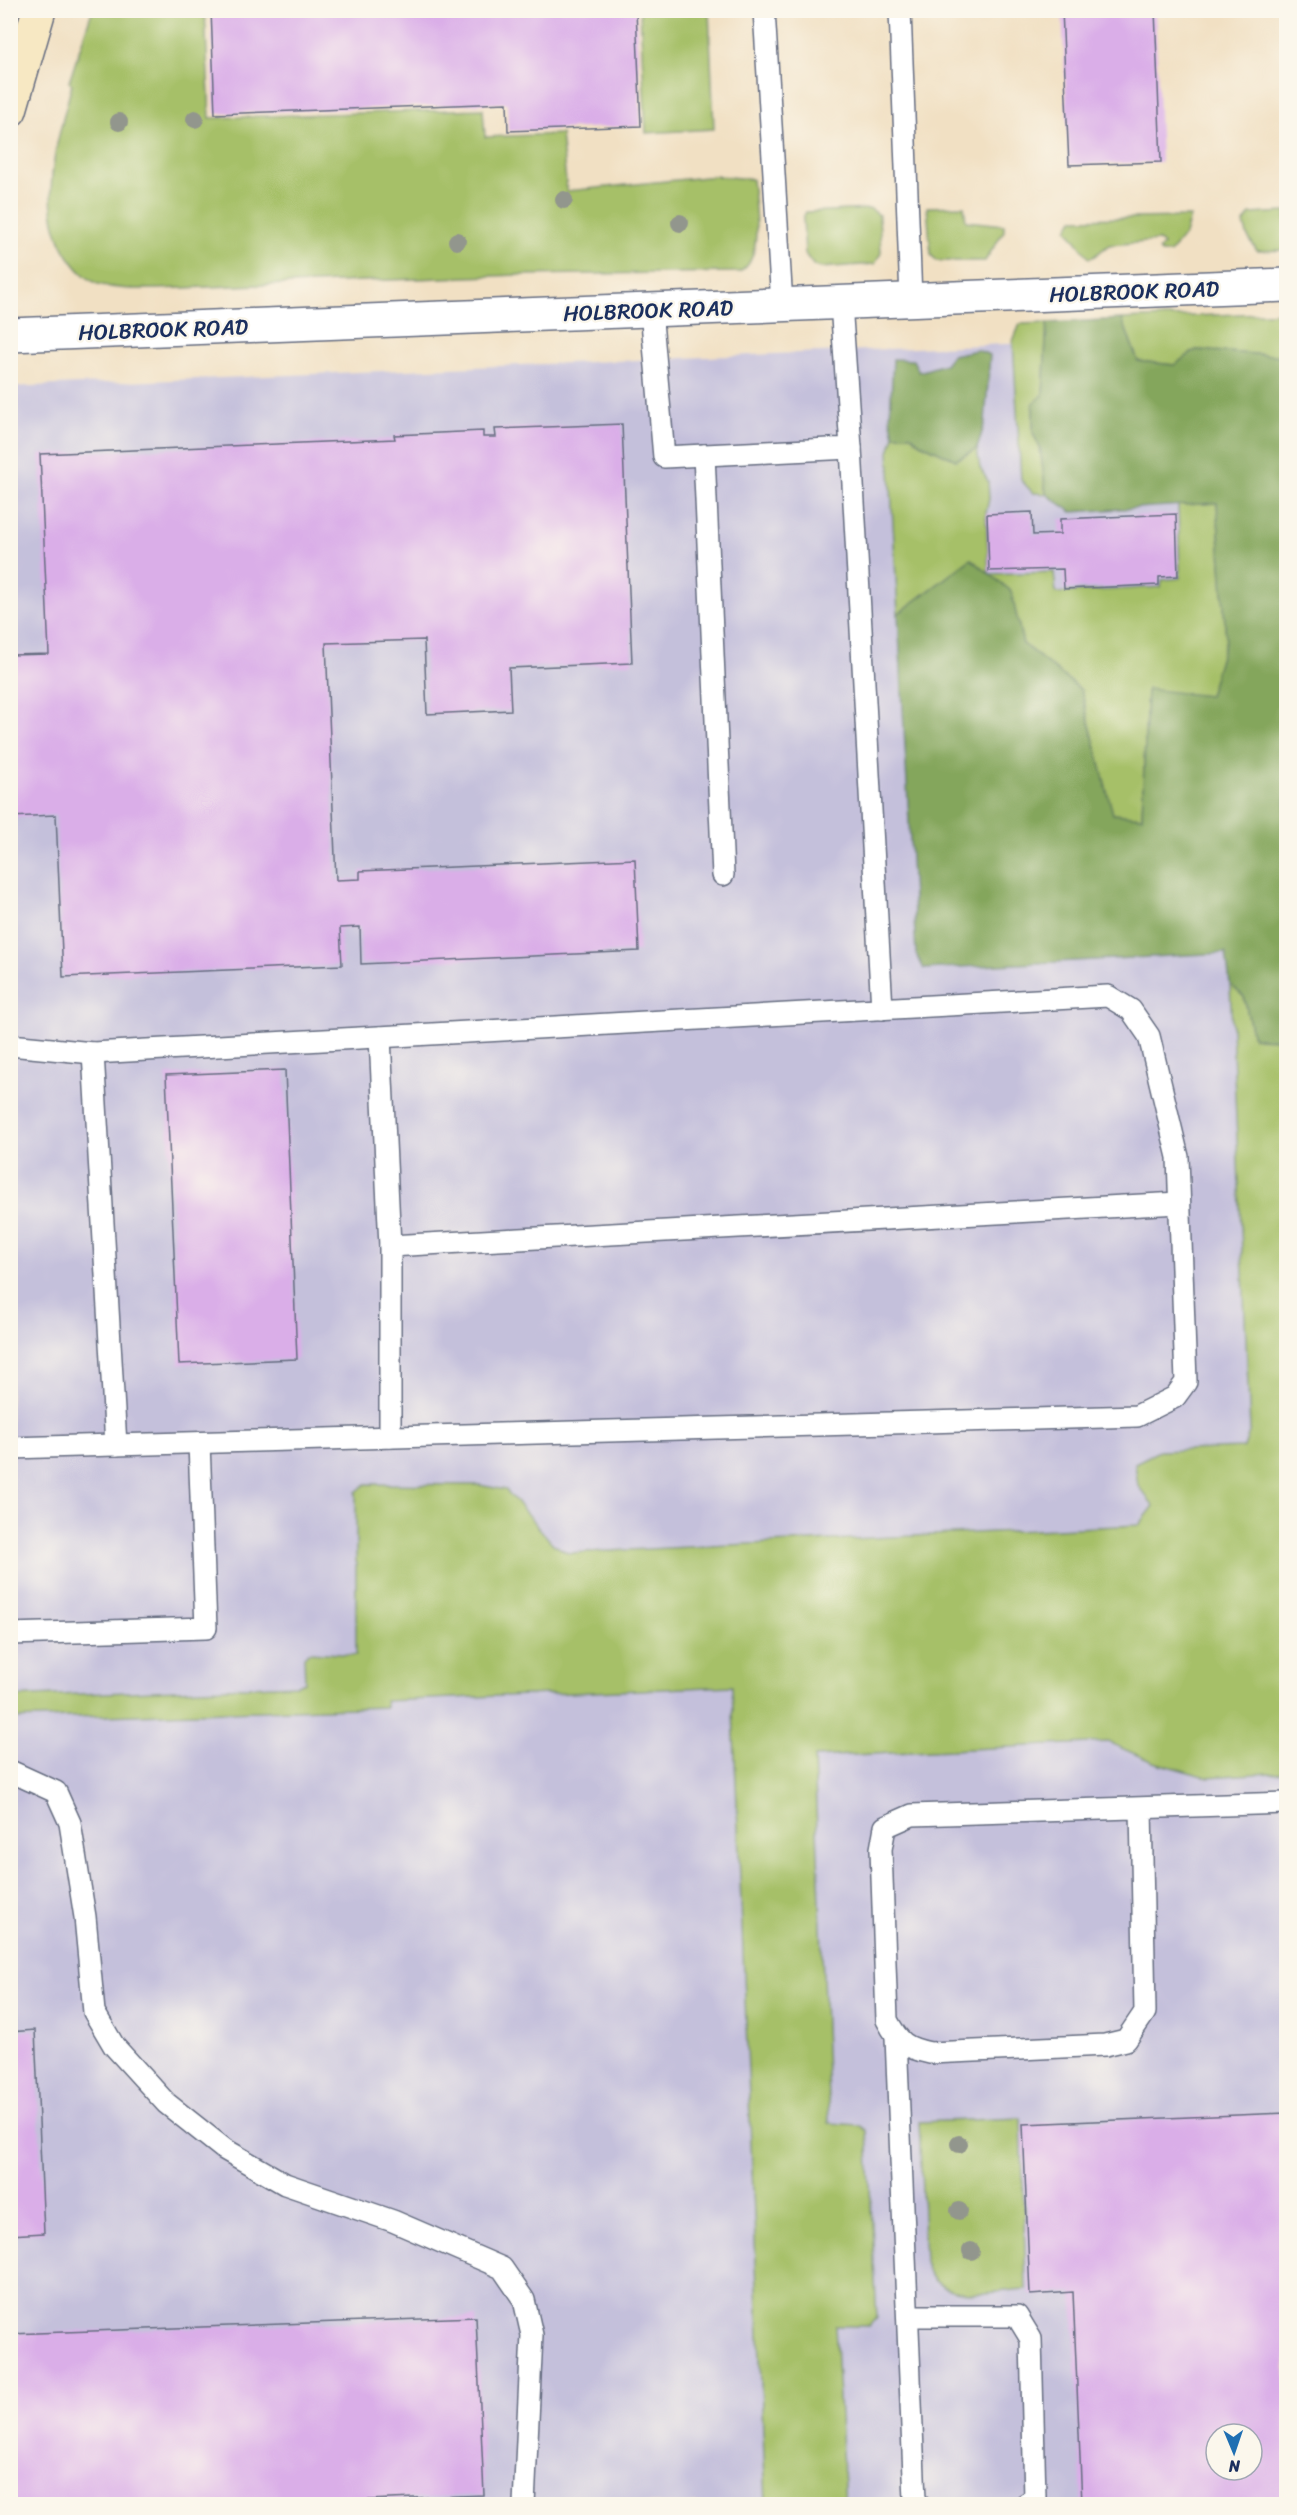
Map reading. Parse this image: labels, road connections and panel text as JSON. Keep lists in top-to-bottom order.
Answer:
{
  "streets": {
    "street": ["HOLBROOK ROAD"]
  },
  "north": "bottom"
}
